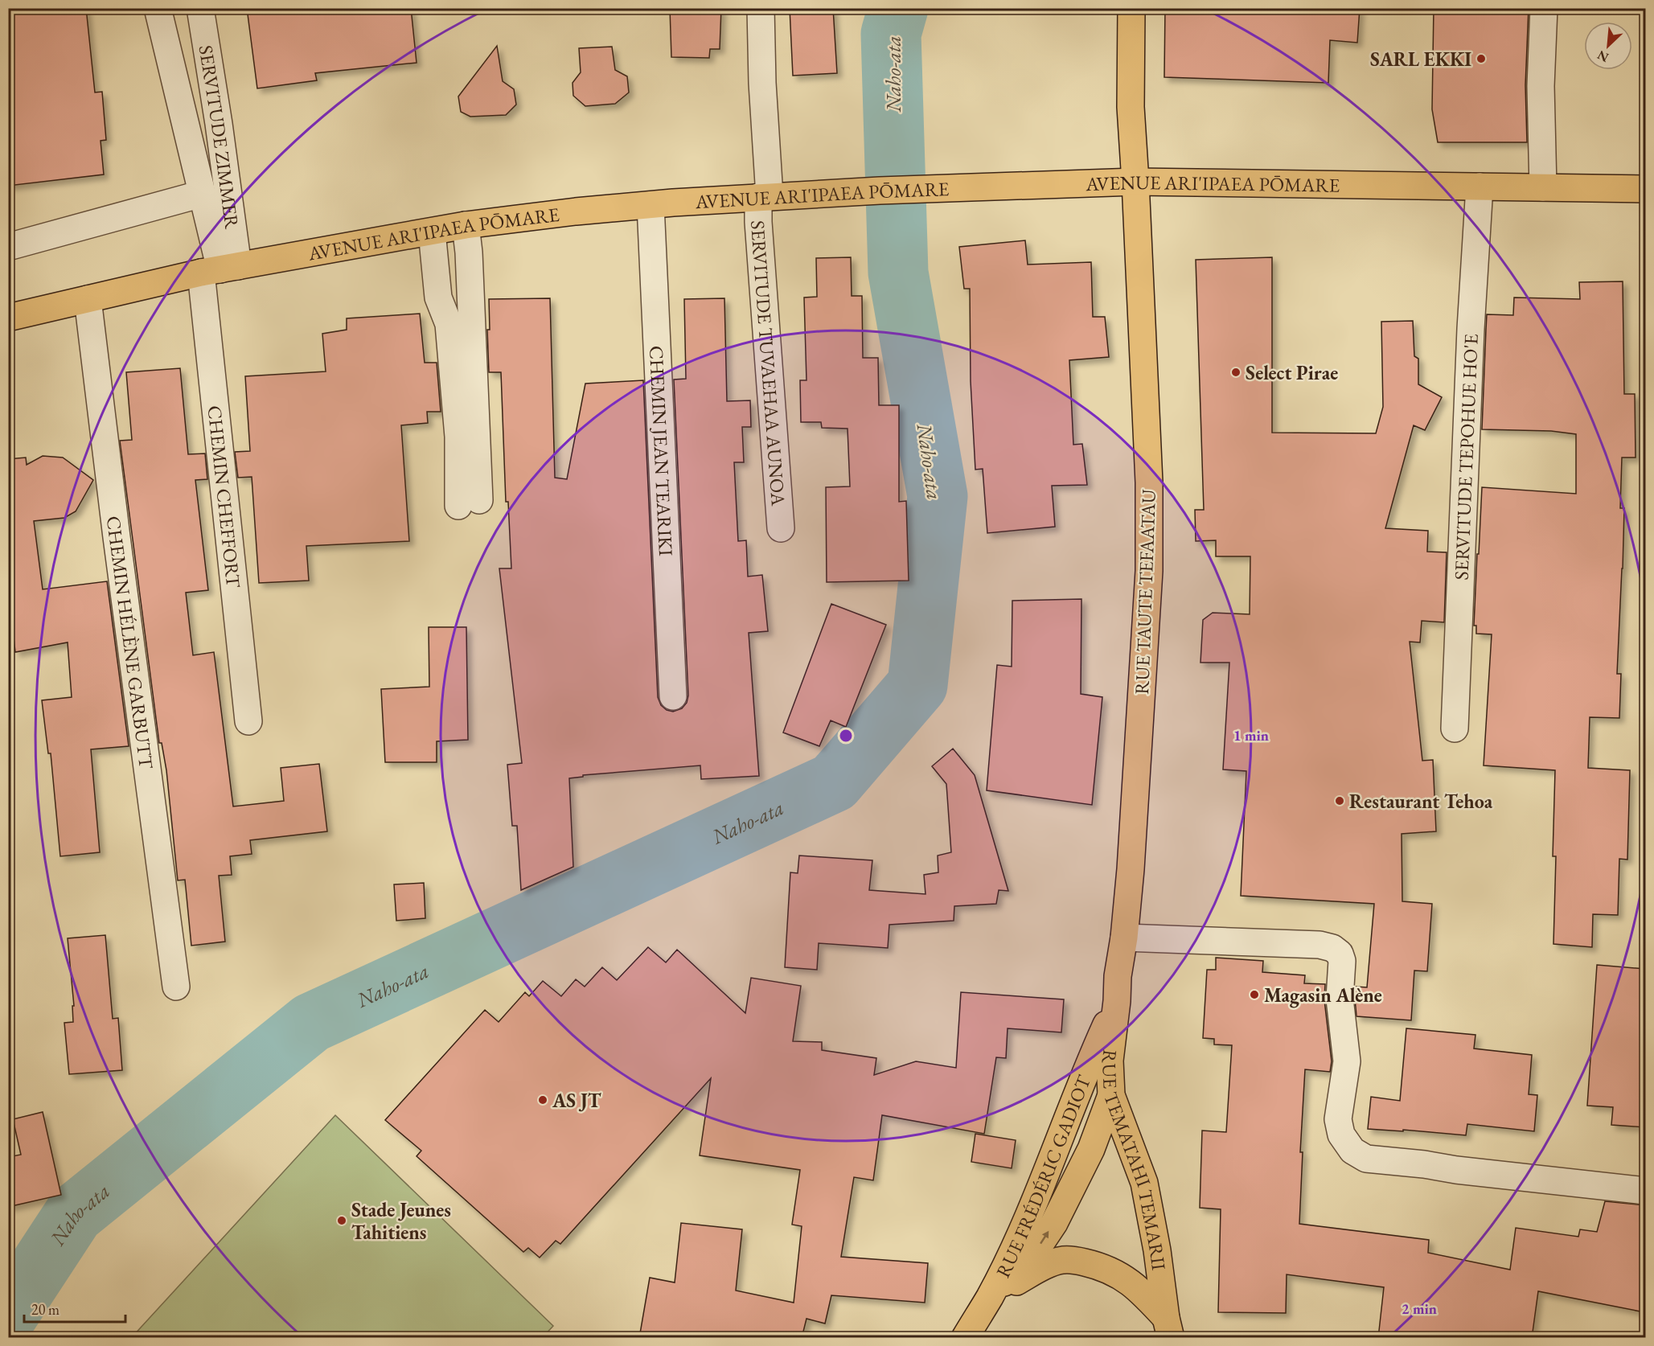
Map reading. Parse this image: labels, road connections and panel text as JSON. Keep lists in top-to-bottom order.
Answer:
{
  "streets": {
    "main road": [
      "AVENUE ARI'IPAEA PŌMARE",
      "RUE TAUTE TEFAATAU",
      "RUE TEMATAHI TEMARII",
      "RUE FRÉDÉRIC GADIOT"
    ],
    "street": [
      "SERVITUDE ZIMMER",
      "SERVITUDE TUVAEHAA AUNOA",
      "CHEMIN JEAN TEARIKI",
      "SERVITUDE TEPOHUE HO'E",
      "CHEMIN CHEFFORT",
      "CHEMIN HÉLÈNE GARBUTT"
    ]
  },
  "crossings": [
    ["SERVITUDE ZIMMER", "AVENUE ARI'IPAEA PŌMARE"],
    ["SERVITUDE ZIMMER", "CHEMIN CHEFFORT"],
    ["AVENUE ARI'IPAEA PŌMARE", "SERVITUDE TUVAEHAA AUNOA"],
    ["AVENUE ARI'IPAEA PŌMARE", "CHEMIN JEAN TEARIKI"],
    ["AVENUE ARI'IPAEA PŌMARE", "SERVITUDE TEPOHUE HO'E"],
    ["AVENUE ARI'IPAEA PŌMARE", "CHEMIN CHEFFORT"],
    ["AVENUE ARI'IPAEA PŌMARE", "RUE TAUTE TEFAATAU"],
    ["AVENUE ARI'IPAEA PŌMARE", "CHEMIN HÉLÈNE GARBUTT"],
    ["RUE TAUTE TEFAATAU", "RUE TEMATAHI TEMARII"],
    ["RUE TAUTE TEFAATAU", "RUE FRÉDÉRIC GADIOT"],
    ["RUE TEMATAHI TEMARII", "RUE FRÉDÉRIC GADIOT"]
  ],
  "water": ["Naho-ata"],
  "places": [
    "SARL EKKI",
    "Select Pirae",
    "Restaurant Tehoa",
    "Magasin Alène",
    "AS JT",
    "Stade Jeunes Tahitiens"
  ],
  "scale_bar": "20 m",
  "north": "bottom left",
  "rings": ["1 min", "2 min"]
}
